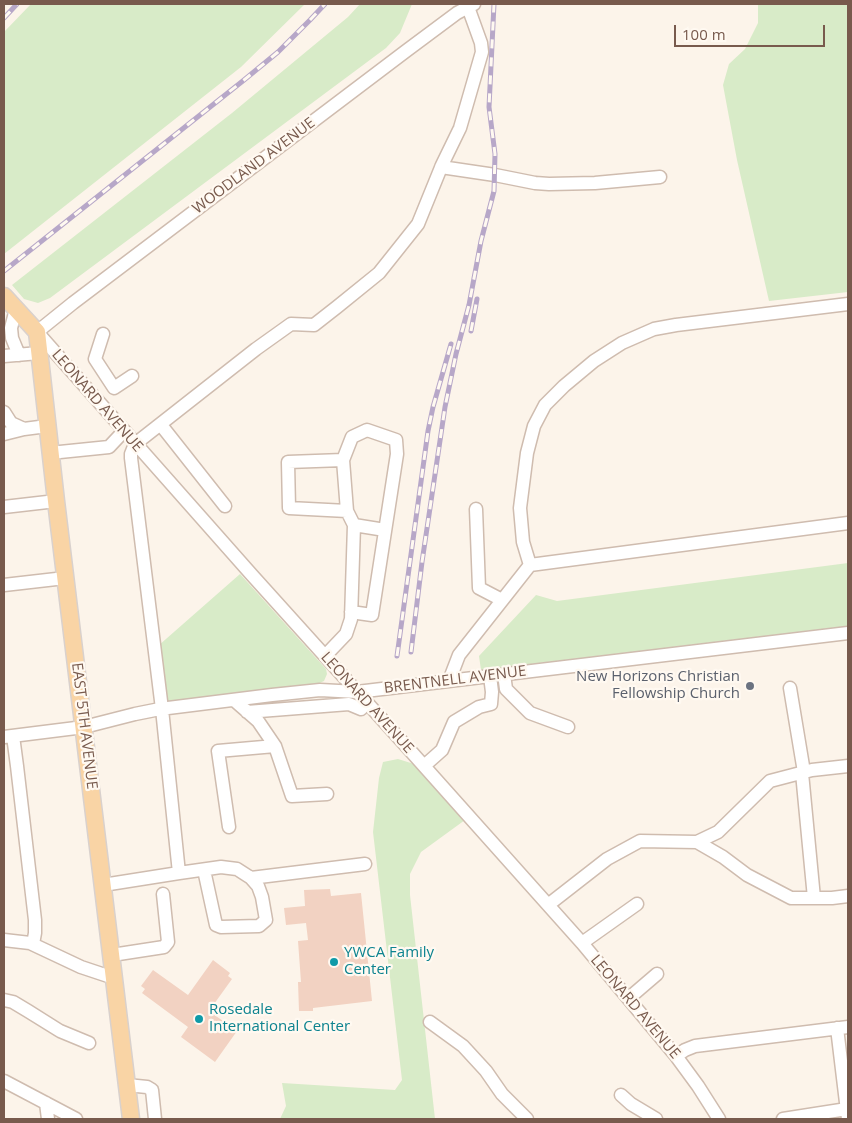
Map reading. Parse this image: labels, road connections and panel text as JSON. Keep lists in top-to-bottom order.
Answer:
{
  "streets": {
    "main road": ["LEONARD AVENUE", "EAST 5TH AVENUE"],
    "street": ["WOODLAND AVENUE", "BRENTNELL AVENUE"]
  },
  "crossings": [
    ["WOODLAND AVENUE", "LEONARD AVENUE"],
    ["WOODLAND AVENUE", "EAST 5TH AVENUE"],
    ["LEONARD AVENUE", "BRENTNELL AVENUE"],
    ["LEONARD AVENUE", "EAST 5TH AVENUE"],
    ["BRENTNELL AVENUE", "EAST 5TH AVENUE"]
  ],
  "places": ["New Horizons Christian Fellowship Church", "YWCA Family Center", "Rosedale International Center"],
  "scale_bar": "100 m"
}
